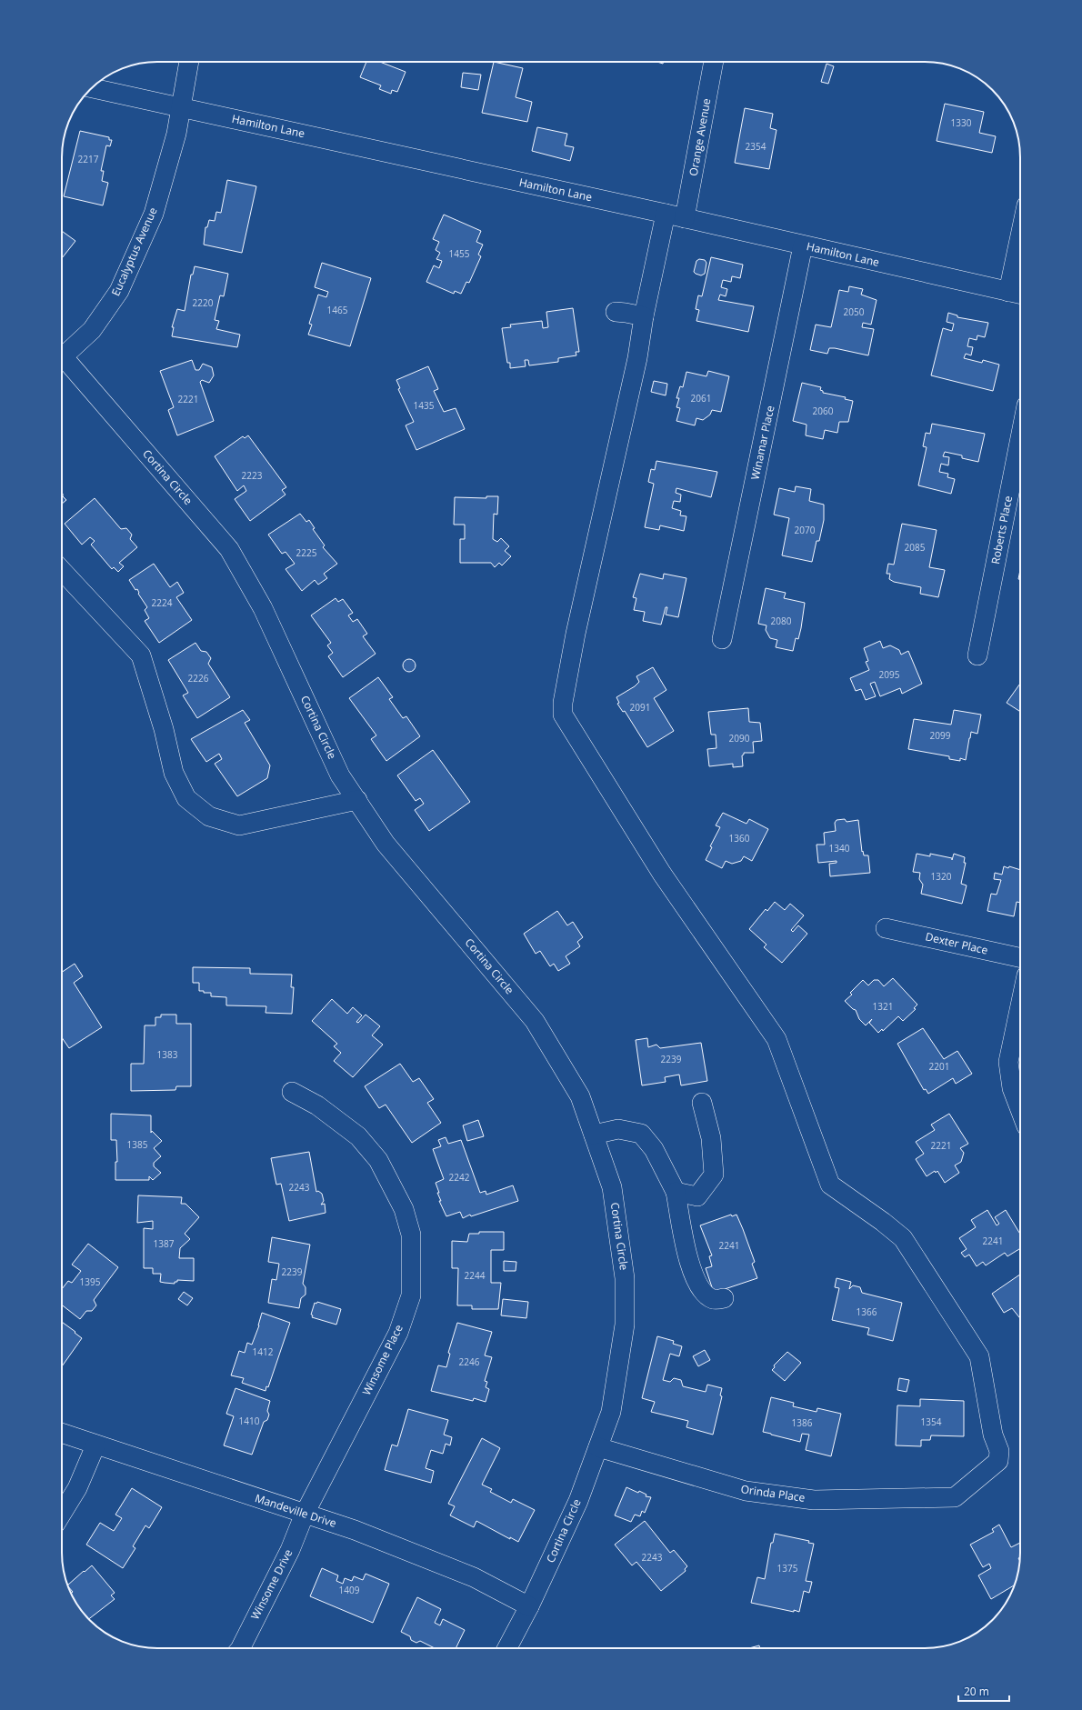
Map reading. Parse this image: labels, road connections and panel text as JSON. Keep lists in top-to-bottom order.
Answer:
{
  "streets": {
    "street": [
      "Hamilton Lane",
      "Orange Avenue",
      "Eucalyptus Avenue",
      "Winamar Place",
      "Cortina Circle",
      "Roberts Place",
      "Dexter Place",
      "Winsome Place",
      "Orinda Place",
      "Mandeville Drive",
      "Winsome Drive"
    ]
  },
  "crossings": [
    ["Hamilton Lane", "Orange Avenue"],
    ["Hamilton Lane", "Eucalyptus Avenue"],
    ["Hamilton Lane", "Winamar Place"],
    ["Cortina Circle", "Orinda Place"],
    ["Cortina Circle", "Mandeville Drive"],
    ["Winsome Place", "Mandeville Drive"],
    ["Winsome Place", "Winsome Drive"],
    ["Mandeville Drive", "Winsome Drive"]
  ],
  "house_numbers": [
    "1330",
    "2354",
    "2217",
    "1455",
    "2220",
    "1465",
    "2050",
    "2061",
    "2221",
    "1435",
    "2060",
    "2223",
    "2070",
    "2085",
    "2225",
    "2224",
    "2080",
    "2095",
    "2226",
    "2091",
    "2099",
    "2090",
    "1360",
    "1340",
    "1320",
    "1321",
    "1383",
    "2239",
    "2201",
    "1385",
    "2221",
    "2242",
    "2243",
    "2241",
    "1387",
    "2241",
    "2239",
    "2244",
    "1395",
    "1366",
    "1412",
    "2246",
    "1410",
    "1354",
    "1386",
    "2243",
    "1375",
    "1409"
  ],
  "scale_bar": "20 m"
}
